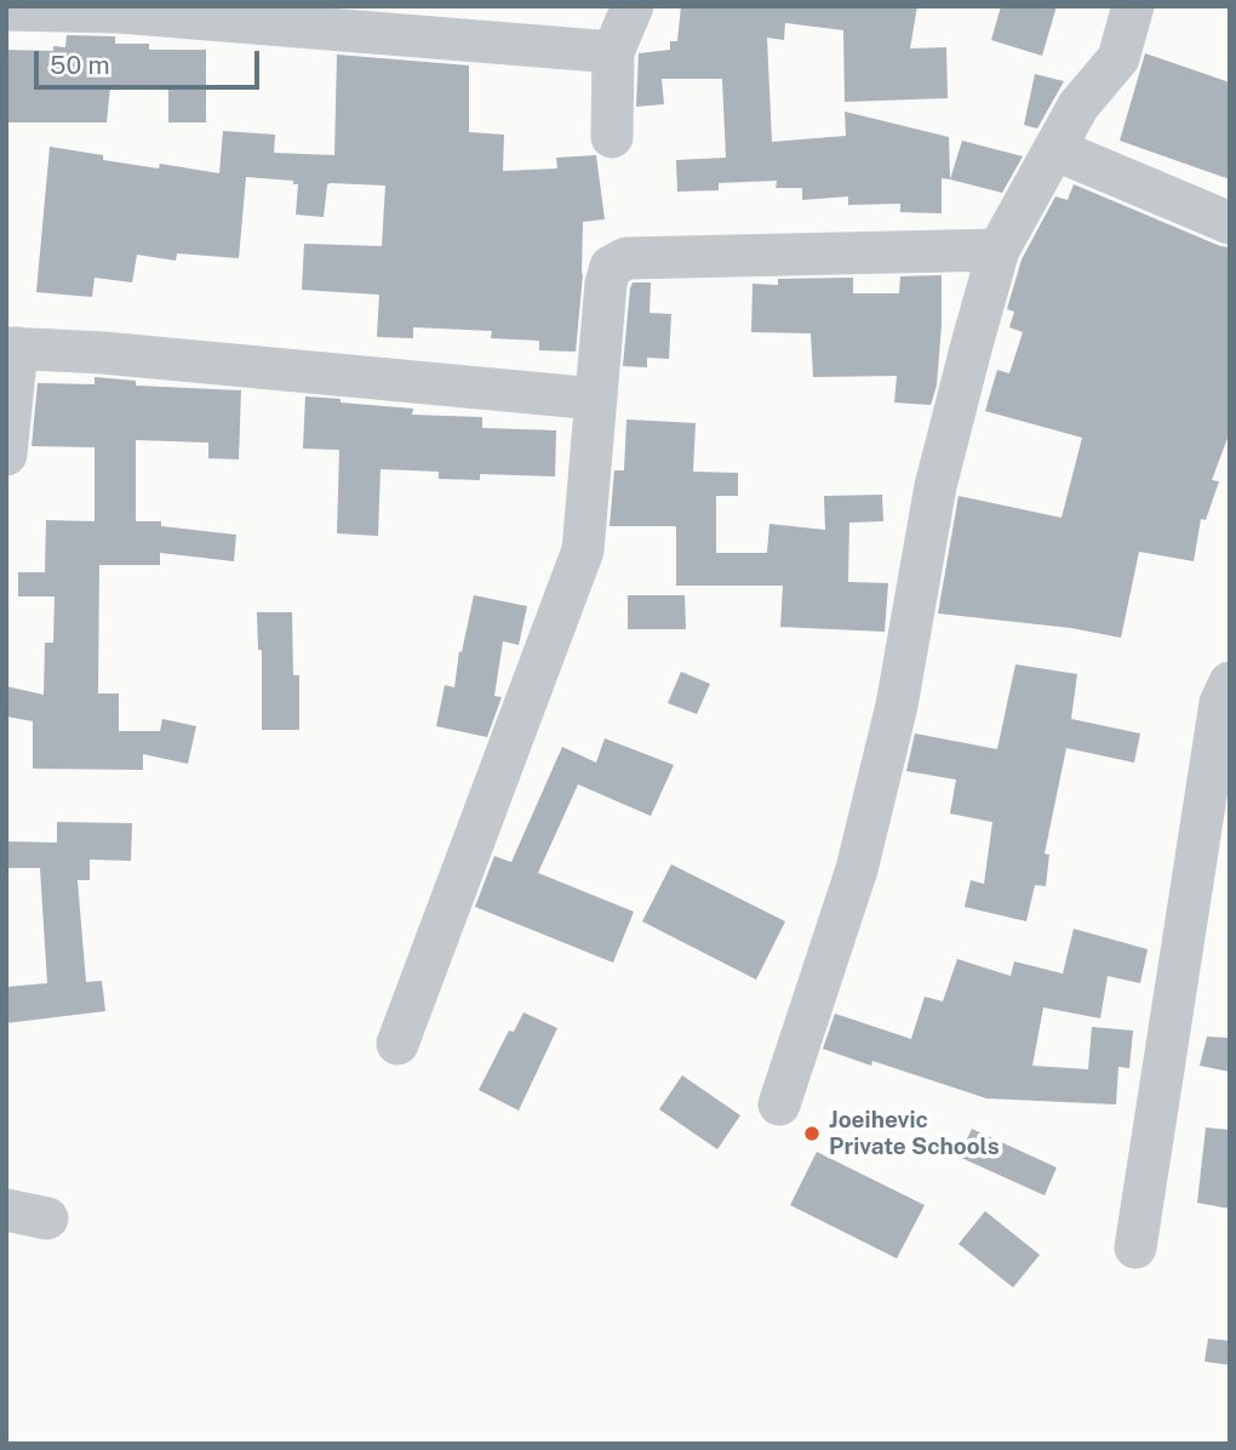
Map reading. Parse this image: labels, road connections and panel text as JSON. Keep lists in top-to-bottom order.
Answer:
{
  "places": ["Joeihevic Private Schools"],
  "scale_bar": "50 m"
}
